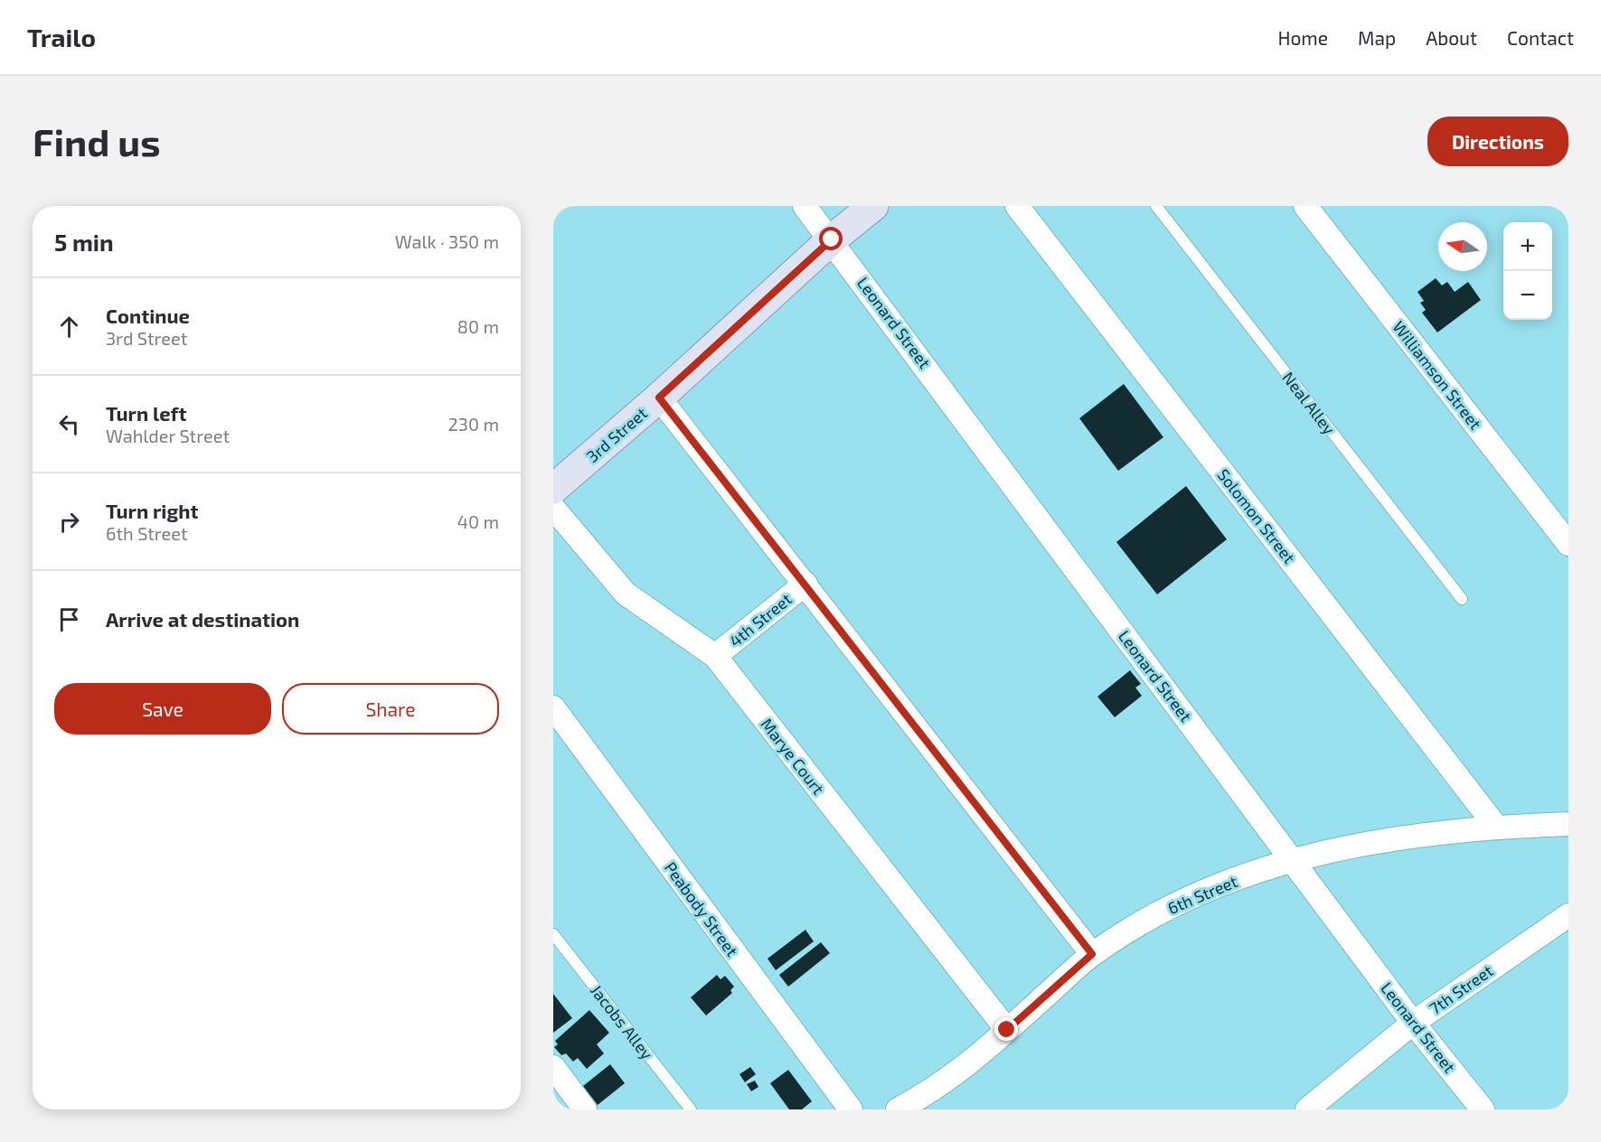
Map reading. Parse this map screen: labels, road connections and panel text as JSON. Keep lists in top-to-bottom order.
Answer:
{
  "streets": {
    "main road": ["3rd Street"],
    "street": [
      "Leonard Street",
      "Williamson Street",
      "Solomon Street",
      "4th Street",
      "Marye Court",
      "6th Street",
      "Peabody Street",
      "7th Street"
    ],
    "lane": ["Neal Alley", "Jacobs Alley"]
  },
  "crossings": [
    ["Leonard Street", "3rd Street"],
    ["Leonard Street", "6th Street"],
    ["Leonard Street", "7th Street"],
    ["Solomon Street", "6th Street"],
    ["4th Street", "Marye Court"],
    ["Marye Court", "6th Street"]
  ],
  "north": "left",
  "page": {
    "header": "Trailo",
    "nav": [
      "Home",
      "Map",
      "About",
      "Contact"
    ],
    "buttons": [
      "Directions",
      ["Save", "Share"]
    ],
    "title": "Find us",
    "heading": ["5 min", "Walk · 350 m"],
    "map_buttons": ["+", "−"],
    "list": [
      ["Continue", "3rd Street", "80 m"],
      ["Turn left", "Wahlder Street", "230 m"],
      ["Turn right", "6th Street", "40 m"],
      "Arrive at destination"
    ]
  }
}
